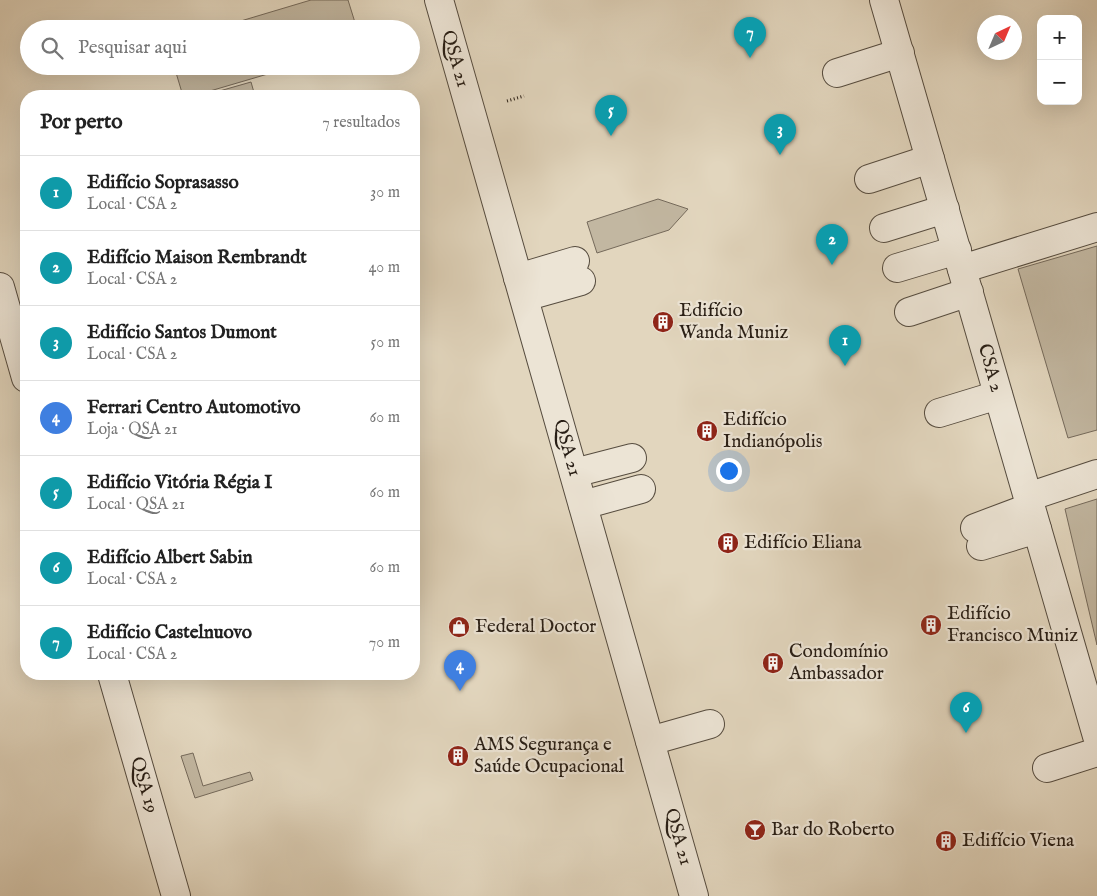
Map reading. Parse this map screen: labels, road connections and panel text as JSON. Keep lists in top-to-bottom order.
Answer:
{
  "streets": {
    "street": ["QSA 21", "CSA 2", "QSA 19"]
  },
  "places": {
    "building": [
      "Edifício Wanda Muniz",
      "Edifício Indianópolis",
      "Edifício Eliana",
      "Edifício Francisco Muniz",
      "Condomínio Ambassador",
      "AMS Segurança e Saúde Ocupacional",
      "Edifício Viena"
    ],
    "shop": ["Federal Doctor"],
    "bar": ["Bar do Roberto"]
  },
  "north": "top right",
  "page": {
    "map_buttons": ["+", "−"],
    "pins": [
      "7",
      "5",
      "3",
      "2",
      "1",
      "4",
      "6"
    ],
    "search": "Pesquisar aqui",
    "heading": ["Por perto", "7 resultados"],
    "list": [
      {
        "mark": "1",
        "name": "Edifício Soprasasso",
        "note": "Local · CSA 2",
        "value": "30 m"
      },
      {
        "mark": "2",
        "name": "Edifício Maison Rembrandt",
        "note": "Local · CSA 2",
        "value": "40 m"
      },
      {
        "mark": "3",
        "name": "Edifício Santos Dumont",
        "note": "Local · CSA 2",
        "value": "50 m"
      },
      {
        "mark": "4",
        "name": "Ferrari Centro Automotivo",
        "note": "Loja · QSA 21",
        "value": "60 m"
      },
      {
        "mark": "5",
        "name": "Edifício Vitória Régia I",
        "note": "Local · QSA 21",
        "value": "60 m"
      },
      {
        "mark": "6",
        "name": "Edifício Albert Sabin",
        "note": "Local · CSA 2",
        "value": "60 m"
      },
      {
        "mark": "7",
        "name": "Edifício Castelnuovo",
        "note": "Local · CSA 2",
        "value": "70 m"
      }
    ]
  }
}
